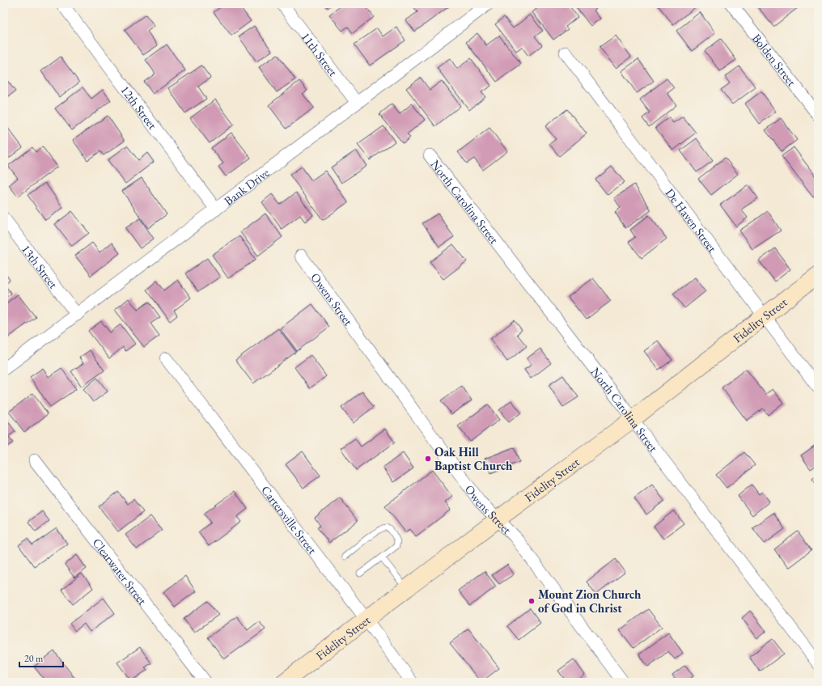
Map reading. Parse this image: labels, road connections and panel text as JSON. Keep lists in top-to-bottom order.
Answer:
{
  "streets": {
    "main road": ["Fidelity Street"],
    "street": [
      "11th Street",
      "Bolden Street",
      "12th Street",
      "Bank Drive",
      "North Carolina Street",
      "De Haven Street",
      "13th Street",
      "Owens Street",
      "Cartersville Street",
      "Clearwater Street"
    ]
  },
  "crossings": [
    ["11th Street", "Bank Drive"],
    ["12th Street", "Bank Drive"],
    ["Bank Drive", "13th Street"],
    ["North Carolina Street", "Fidelity Street"],
    ["De Haven Street", "Fidelity Street"],
    ["Owens Street", "Fidelity Street"],
    ["Fidelity Street", "Cartersville Street"]
  ],
  "places": ["Oak Hill Baptist Church", "Mount Zion Church of God in Christ"],
  "scale_bar": "20 m"
}
